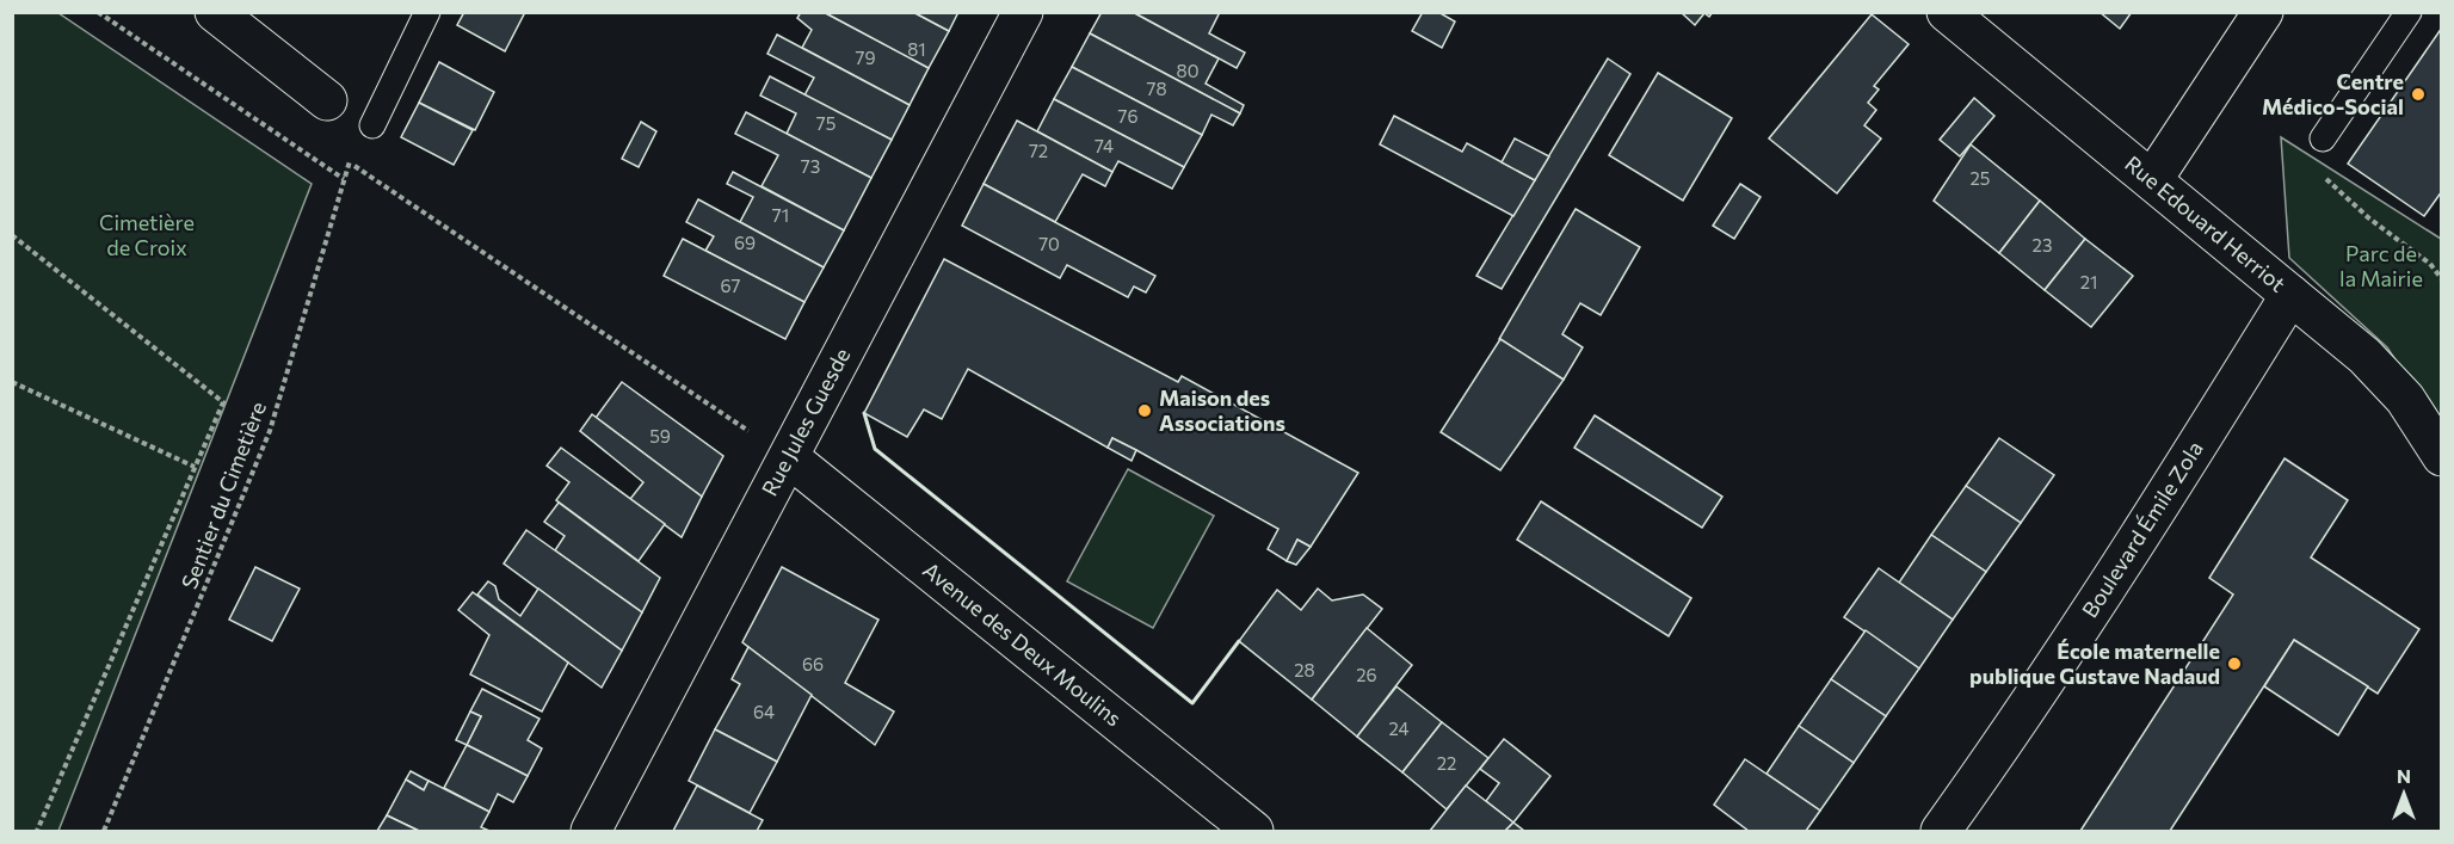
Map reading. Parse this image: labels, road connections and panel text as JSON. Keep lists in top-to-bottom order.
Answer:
{
  "streets": {
    "street": [
      "Rue Edouard Herriot",
      "Rue Jules Guesde",
      "Boulevard Émile Zola",
      "Avenue des Deux Moulins"
    ],
    "path": ["Sentier du Cimetière"]
  },
  "crossings": [
    ["Rue Edouard Herriot", "Boulevard Émile Zola"],
    ["Rue Jules Guesde", "Avenue des Deux Moulins"]
  ],
  "parks": ["Cimetière de Croix", "Parc de la Mairie"],
  "places": ["Centre Médico-Social", "Maison des Associations", "École maternelle publique Gustave Nadaud"],
  "house_numbers": [
    "81",
    "79",
    "80",
    "78",
    "76",
    "75",
    "74",
    "72",
    "73",
    "25",
    "71",
    "69",
    "70",
    "23",
    "21",
    "67",
    "59",
    "66",
    "28",
    "26",
    "64",
    "24",
    "22"
  ],
  "north": "top"
}
